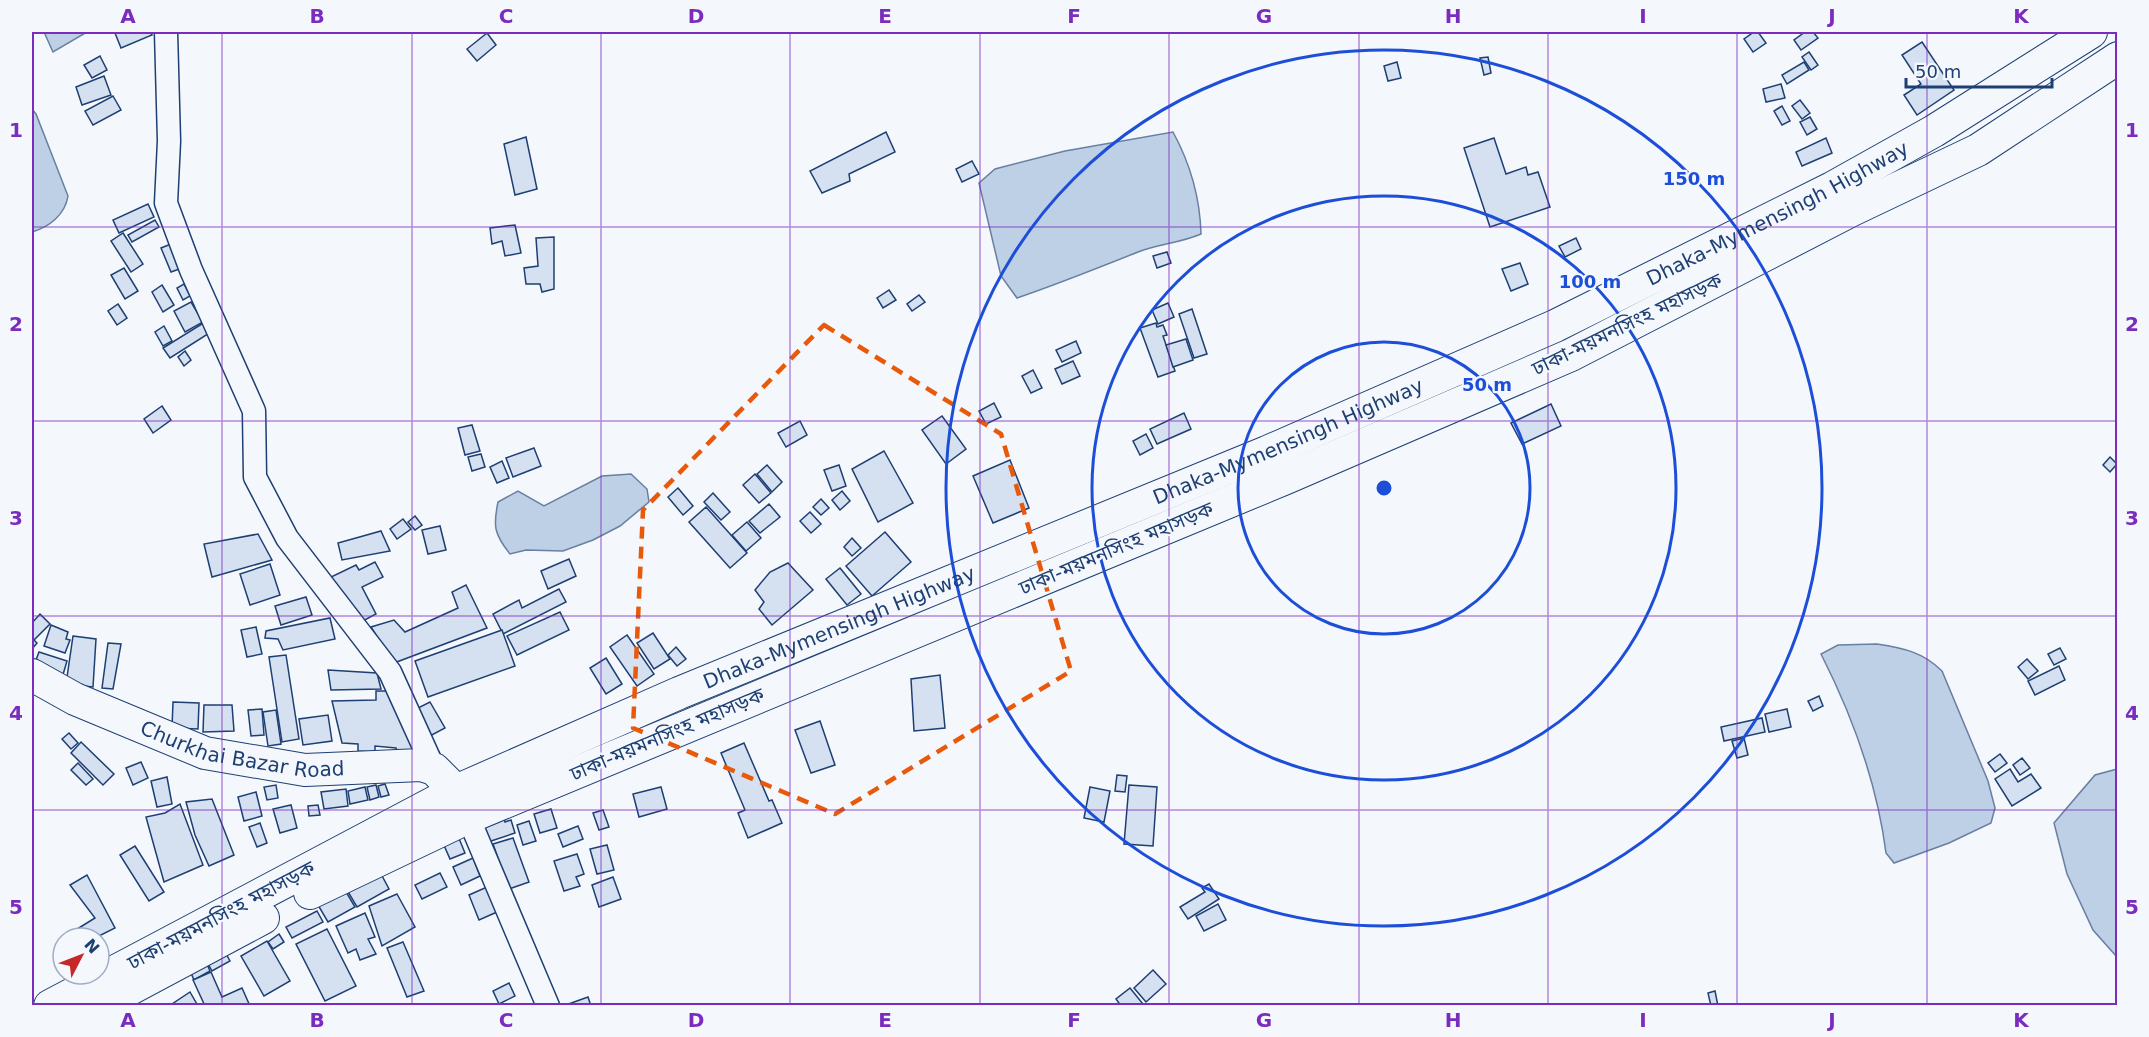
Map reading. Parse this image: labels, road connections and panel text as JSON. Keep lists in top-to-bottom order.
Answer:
{
  "streets": {
    "highway": ["Dhaka-Mymensingh Highway", "ঢাকা-ময়মনসিংহ মহাসড়ক", "Churkhai Bazar Road"]
  },
  "crossings": [
    ["Dhaka-Mymensingh Highway", "ঢাকা-ময়মনসিংহ মহাসড়ক"]
  ],
  "scale_bar": "50 m",
  "north": "top right",
  "grid": {
    "columns": [
      "A",
      "B",
      "C",
      "D",
      "E",
      "F",
      "G",
      "H",
      "I",
      "J",
      "K"
    ],
    "rows": [
      "1",
      "2",
      "3",
      "4",
      "5"
    ]
  },
  "rings": ["150 m", "100 m", "50 m"]
}
